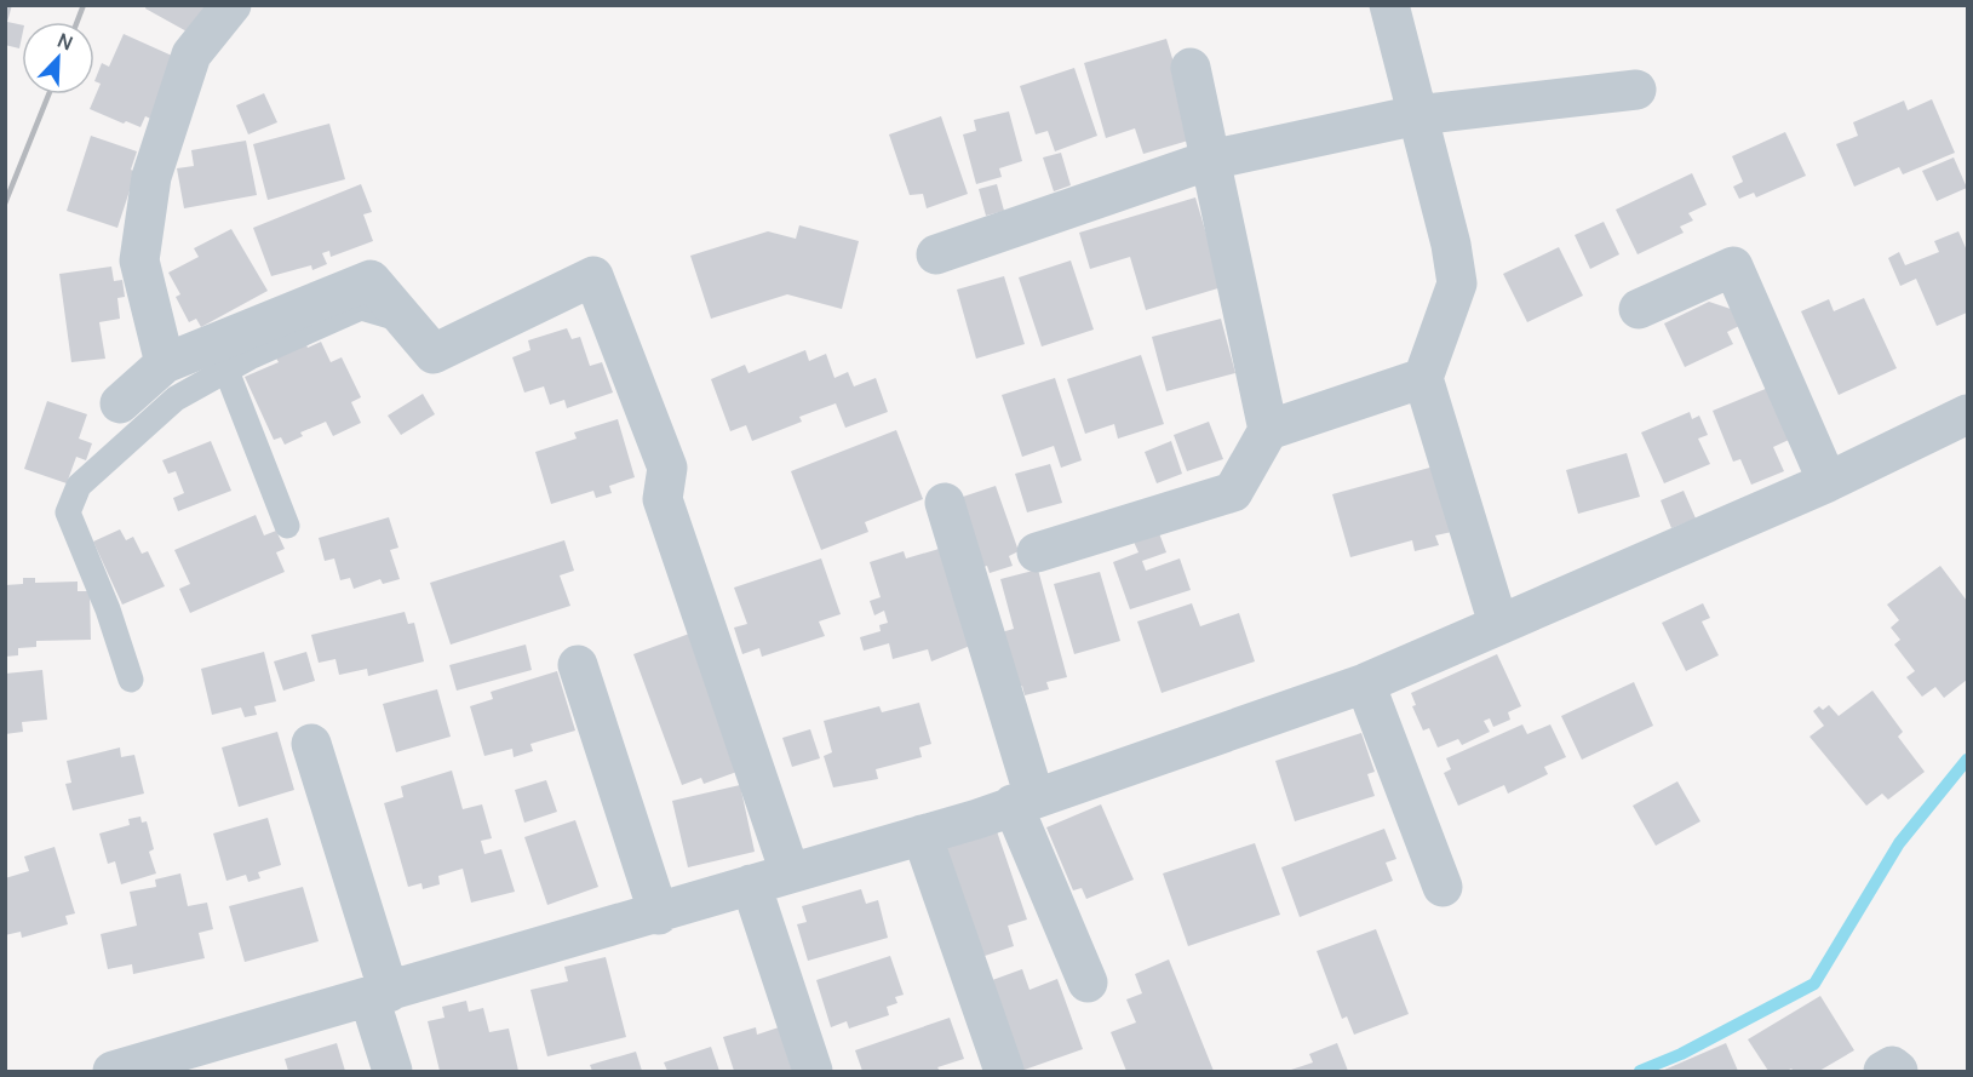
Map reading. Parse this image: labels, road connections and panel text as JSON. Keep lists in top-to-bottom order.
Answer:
{
  "north": "top right"
}
